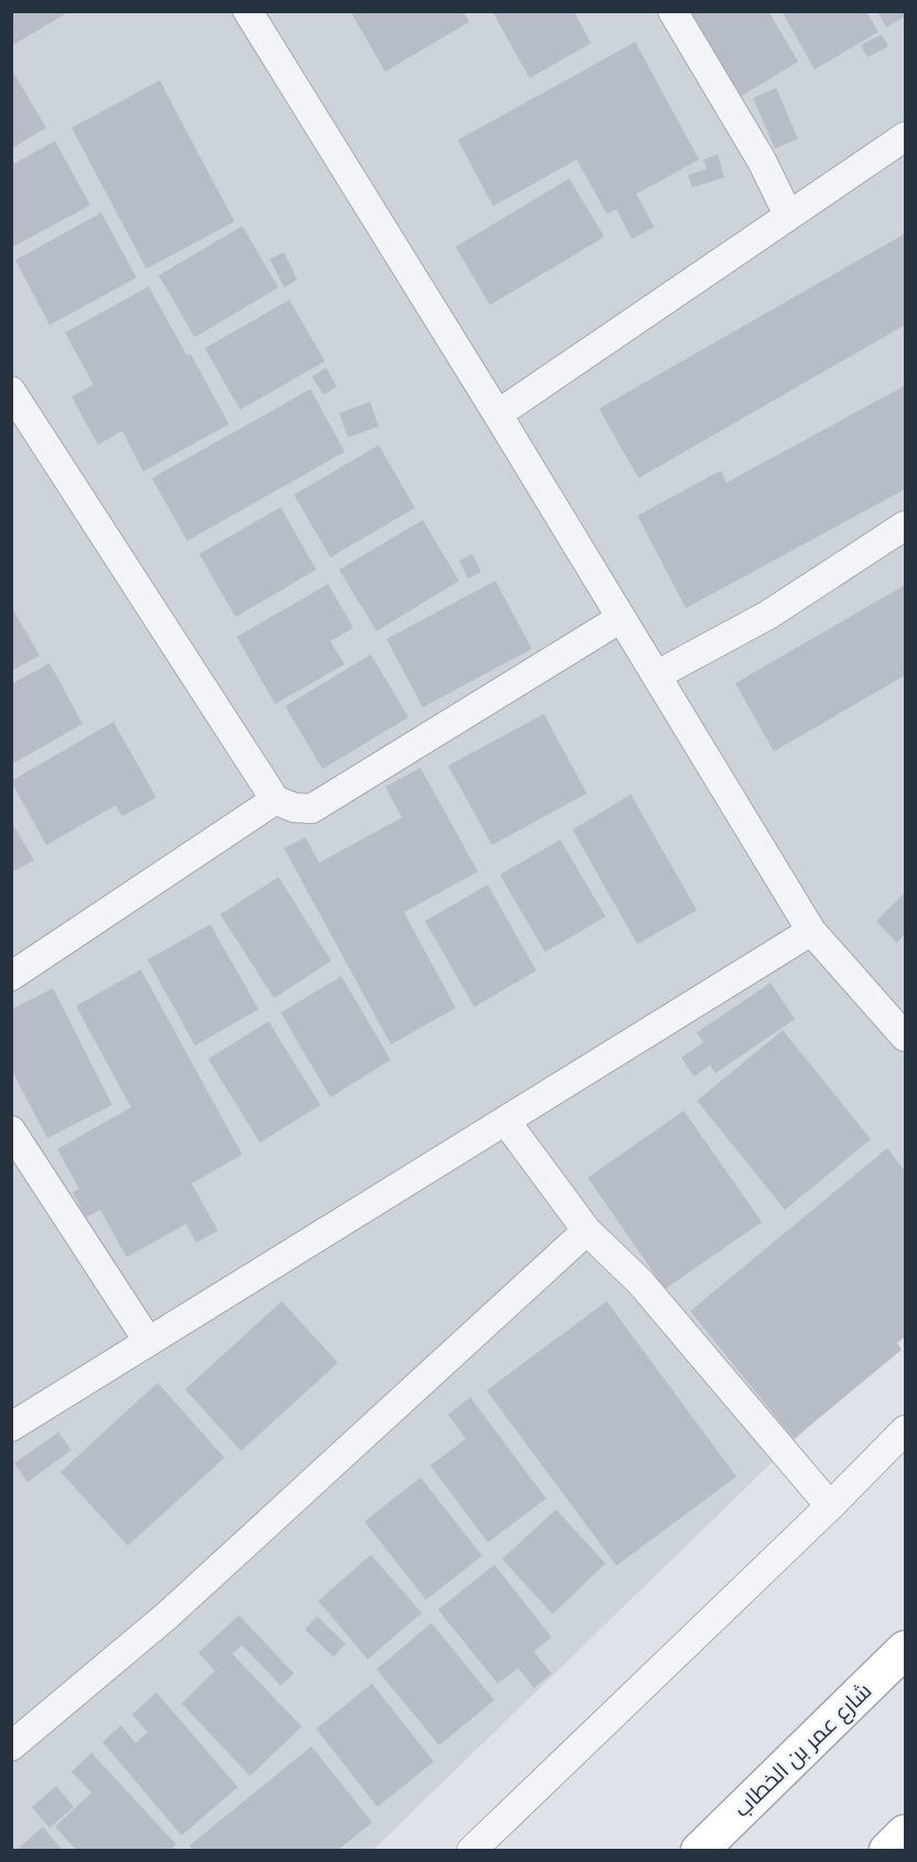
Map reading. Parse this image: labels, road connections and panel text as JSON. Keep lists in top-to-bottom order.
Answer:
{
  "streets": {
    "main road": ["شارع عمر بن الخطاب"]
  }
}
